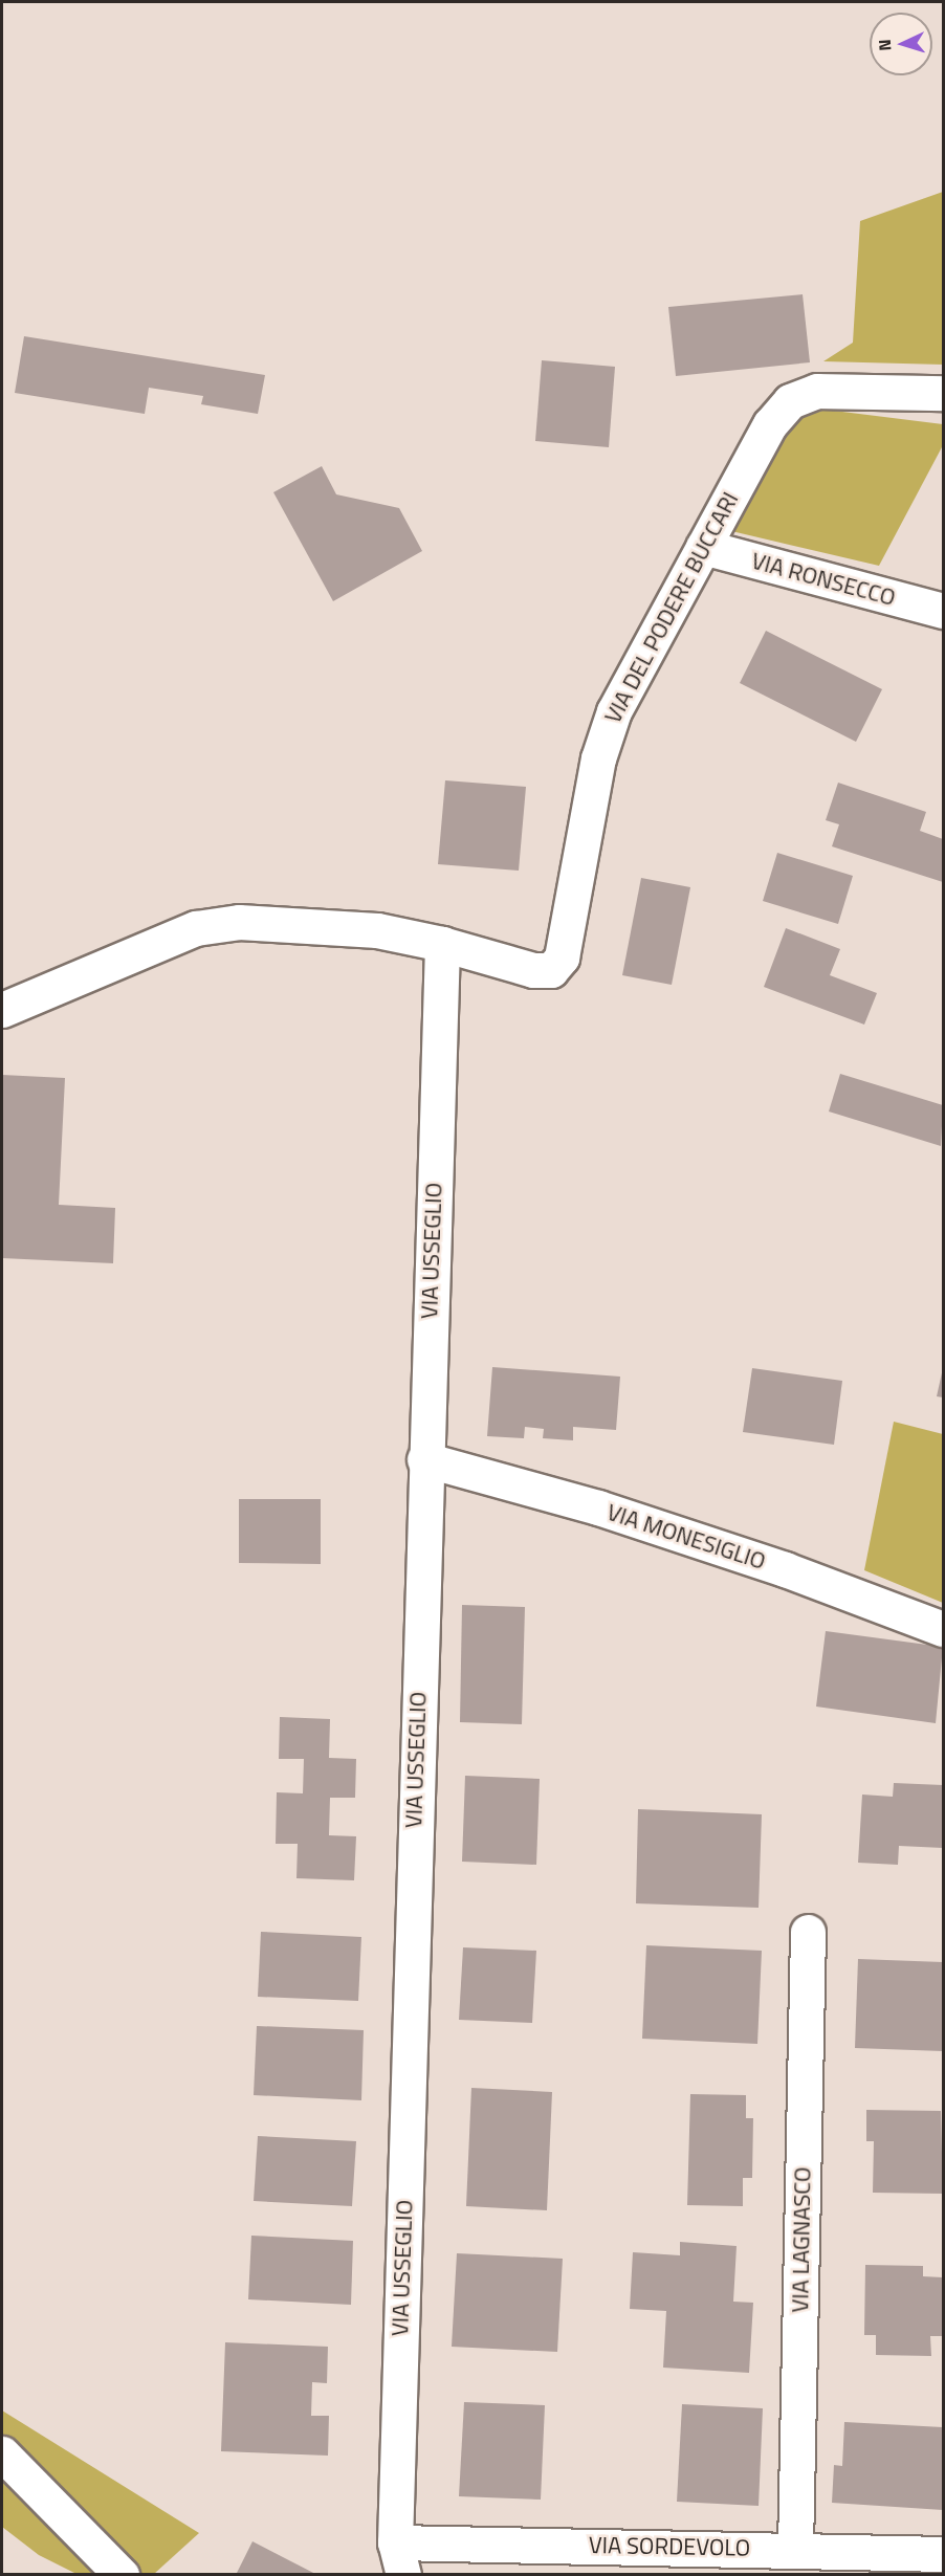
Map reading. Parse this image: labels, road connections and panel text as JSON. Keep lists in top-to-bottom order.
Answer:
{
  "streets": {
    "street": [
      "VIA RONSECCO",
      "VIA DEL PODERE BUCCARI",
      "VIA USSEGLIO",
      "VIA MONESIGLIO",
      "VIA LAGNASCO",
      "VIA SORDEVOLO"
    ]
  },
  "crossings": [
    ["VIA RONSECCO", "VIA DEL PODERE BUCCARI"],
    ["VIA DEL PODERE BUCCARI", "VIA USSEGLIO"],
    ["VIA USSEGLIO", "VIA MONESIGLIO"],
    ["VIA USSEGLIO", "VIA SORDEVOLO"],
    ["VIA LAGNASCO", "VIA SORDEVOLO"]
  ],
  "north": "left"
}
